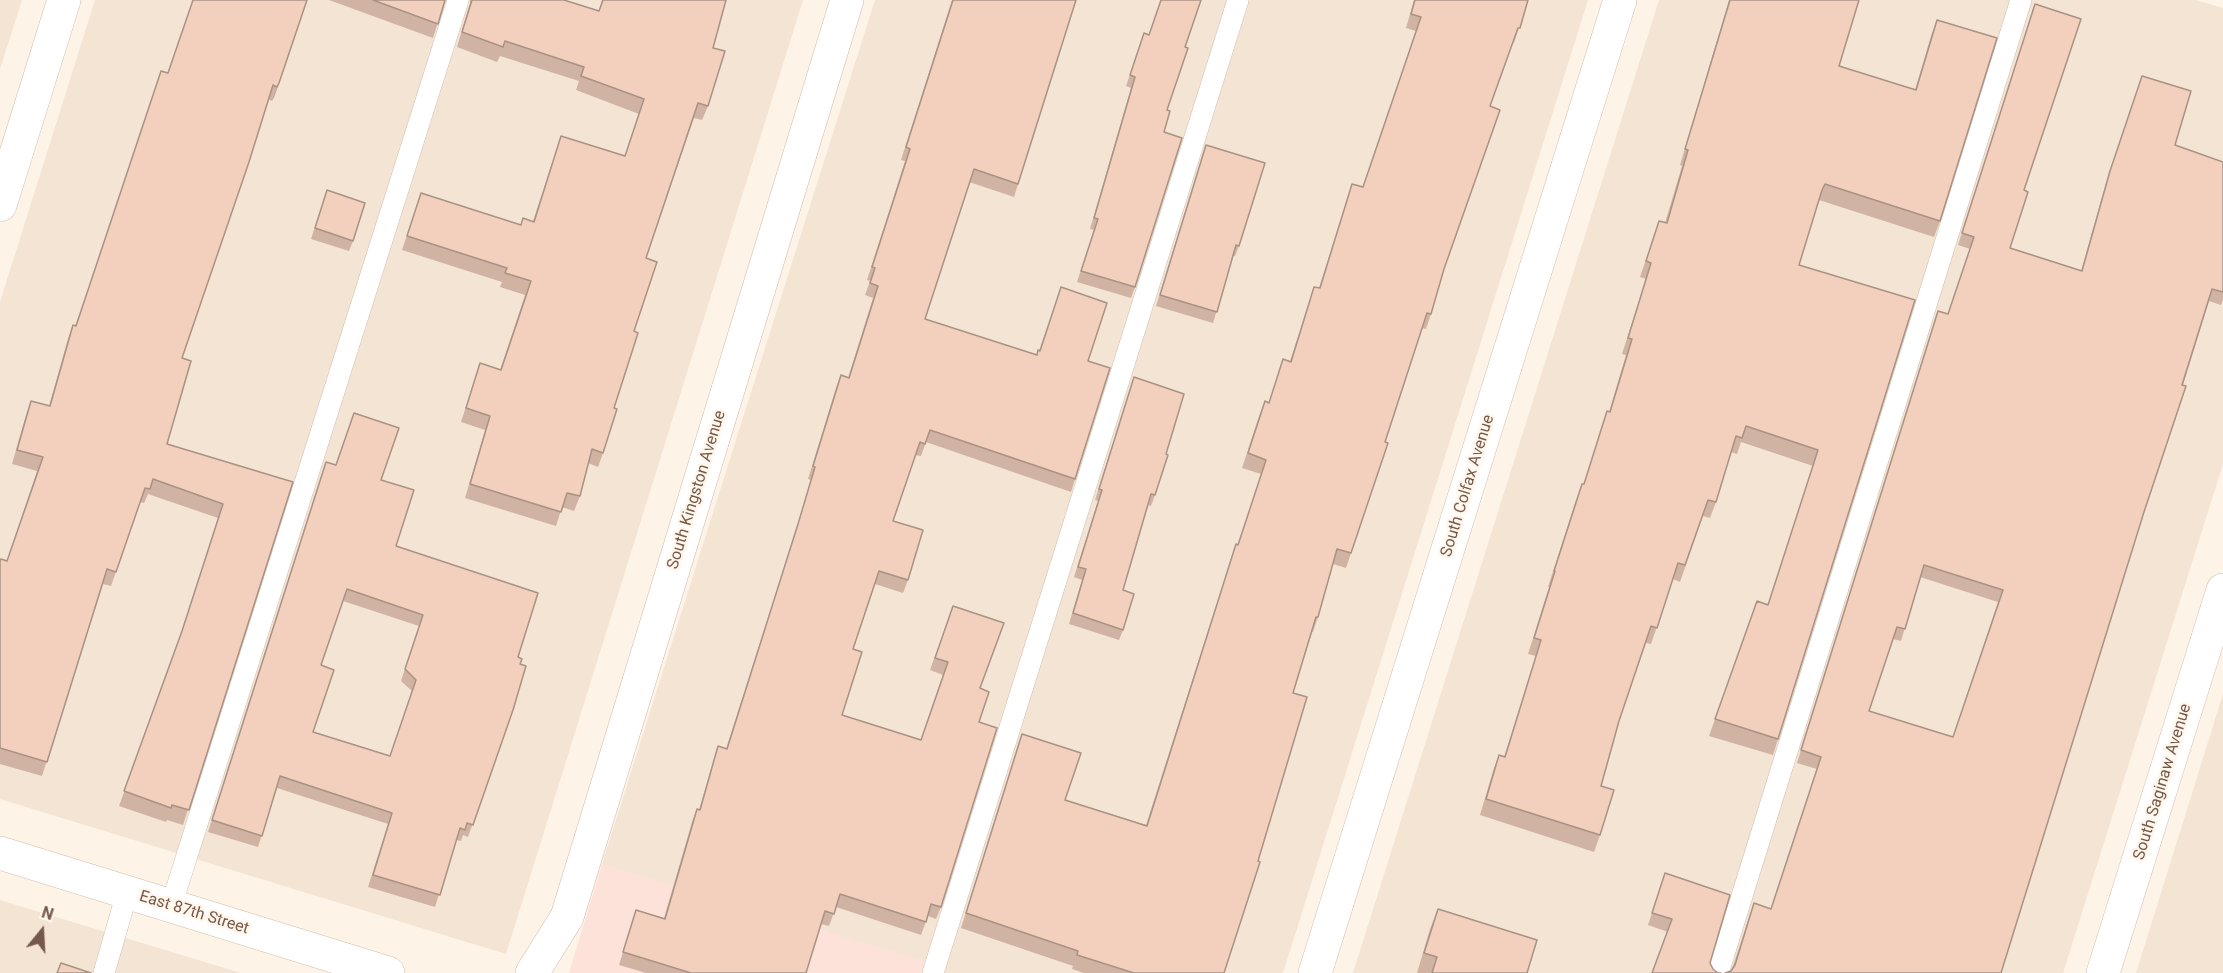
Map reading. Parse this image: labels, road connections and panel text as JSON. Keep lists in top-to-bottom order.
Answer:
{
  "streets": {
    "street": [
      "South Colfax Avenue",
      "South Kingston Avenue",
      "South Saginaw Avenue",
      "East 87th Street"
    ]
  },
  "north": "top"
}
